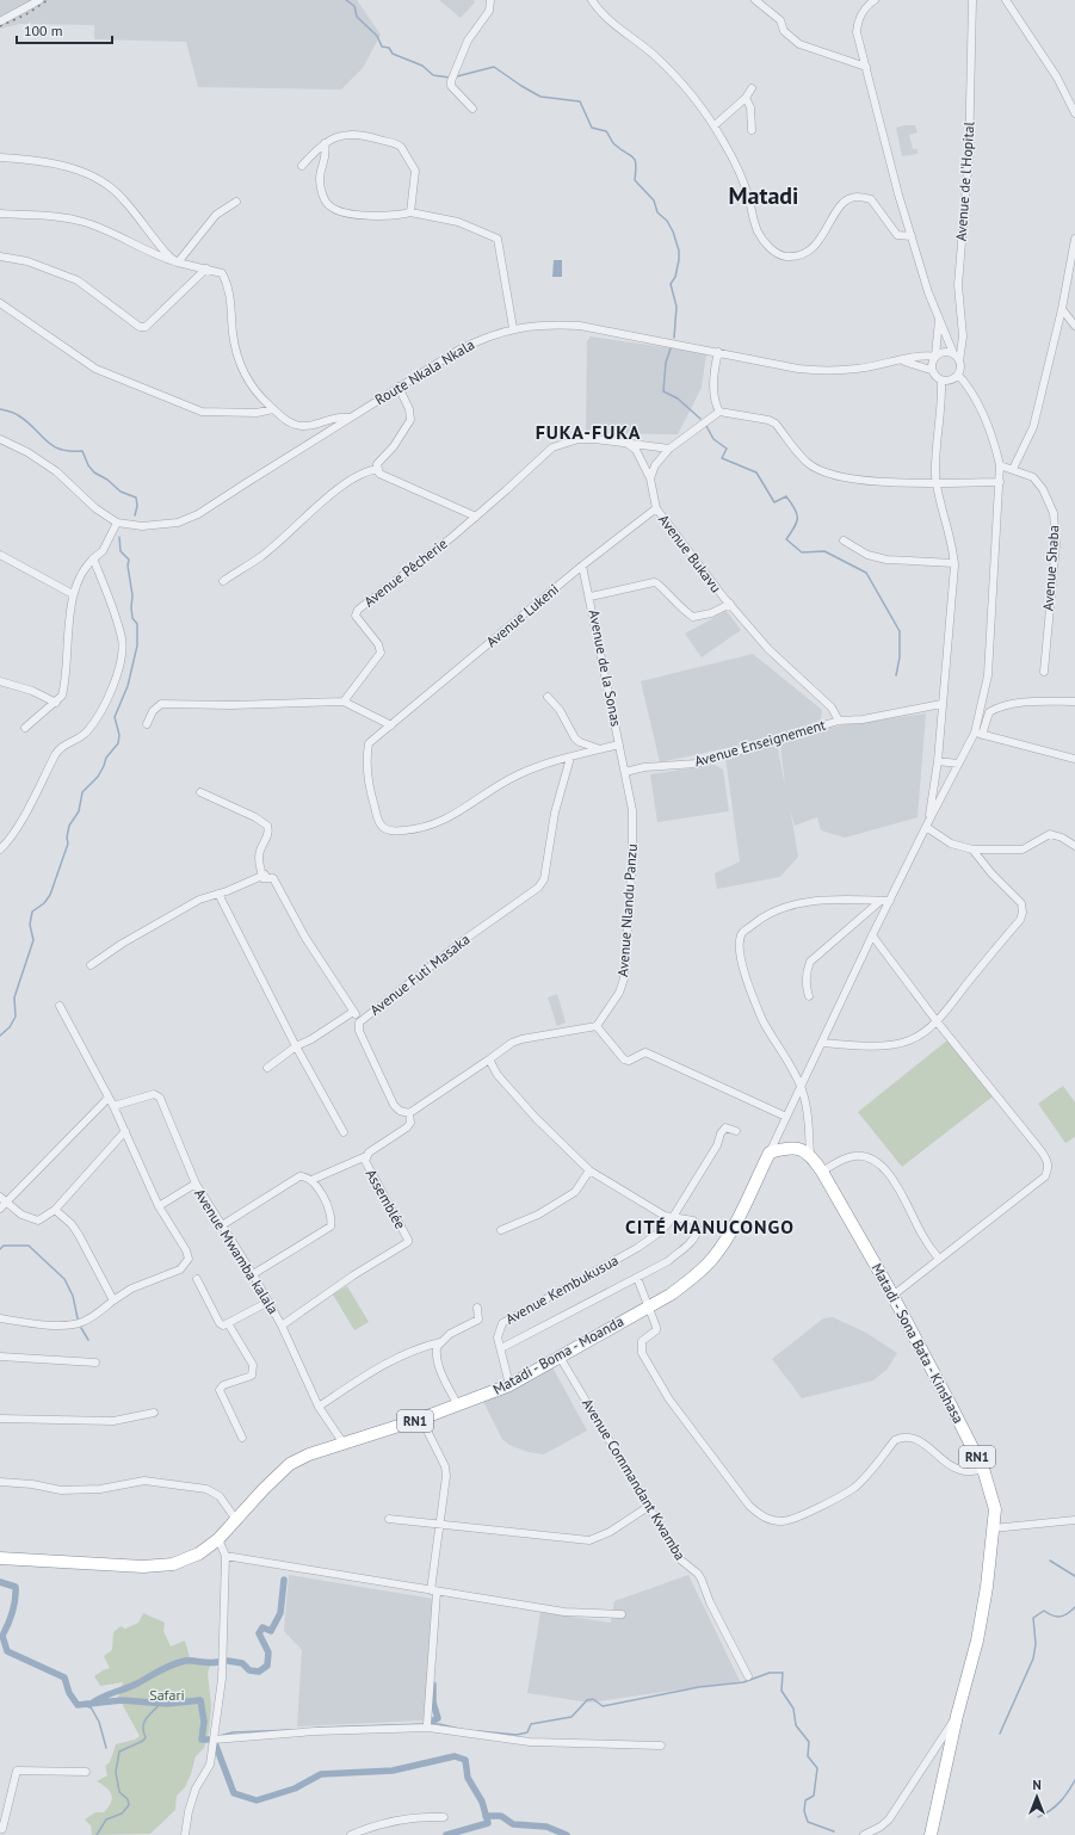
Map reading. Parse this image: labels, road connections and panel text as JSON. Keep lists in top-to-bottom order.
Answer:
{
  "streets": {
    "highway": ["Matadi - Sona Bata - Kinshasa", "Matadi - Boma - Moanda", "RN1"],
    "street": [
      "Avenue de l'Hopital",
      "Route Nkala Nkala",
      "Avenue Bukavu",
      "Avenue Shaba",
      "Avenue Pêcherie",
      "Avenue Lukeni",
      "Avenue de la Sonas",
      "Avenue Enseignement",
      "Avenue Nlandu Panzu",
      "Avenue Futi Masaka",
      "Assemblée",
      "Avenue Mwamba kalala",
      "Avenue Kembukusua",
      "Avenue Commandant Kwamba"
    ]
  },
  "crossings": [
    ["Avenue de l'Hopital", "Route Nkala Nkala"],
    ["Avenue Bukavu", "Avenue Pêcherie"],
    ["Avenue Bukavu", "Avenue Lukeni"],
    ["Avenue Bukavu", "Avenue Enseignement"],
    ["Avenue Lukeni", "Avenue de la Sonas"],
    ["Avenue Lukeni", "Avenue Futi Masaka"],
    ["Avenue de la Sonas", "Avenue Enseignement"],
    ["Avenue de la Sonas", "Avenue Nlandu Panzu"],
    ["Avenue Enseignement", "Avenue Nlandu Panzu"],
    ["Avenue Futi Masaka", "Assemblée"],
    ["Assemblée", "Avenue Mwamba kalala"],
    ["Avenue Mwamba kalala", "Matadi - Boma - Moanda"],
    ["Avenue Kembukusua", "Matadi - Boma - Moanda"],
    ["Matadi - Boma - Moanda", "Avenue Commandant Kwamba"]
  ],
  "districts": ["Matadi", "FUKA-FUKA", "CITÉ MANUCONGO"],
  "parks": ["Safari"],
  "scale_bar": "100 m",
  "north": "top"
}
